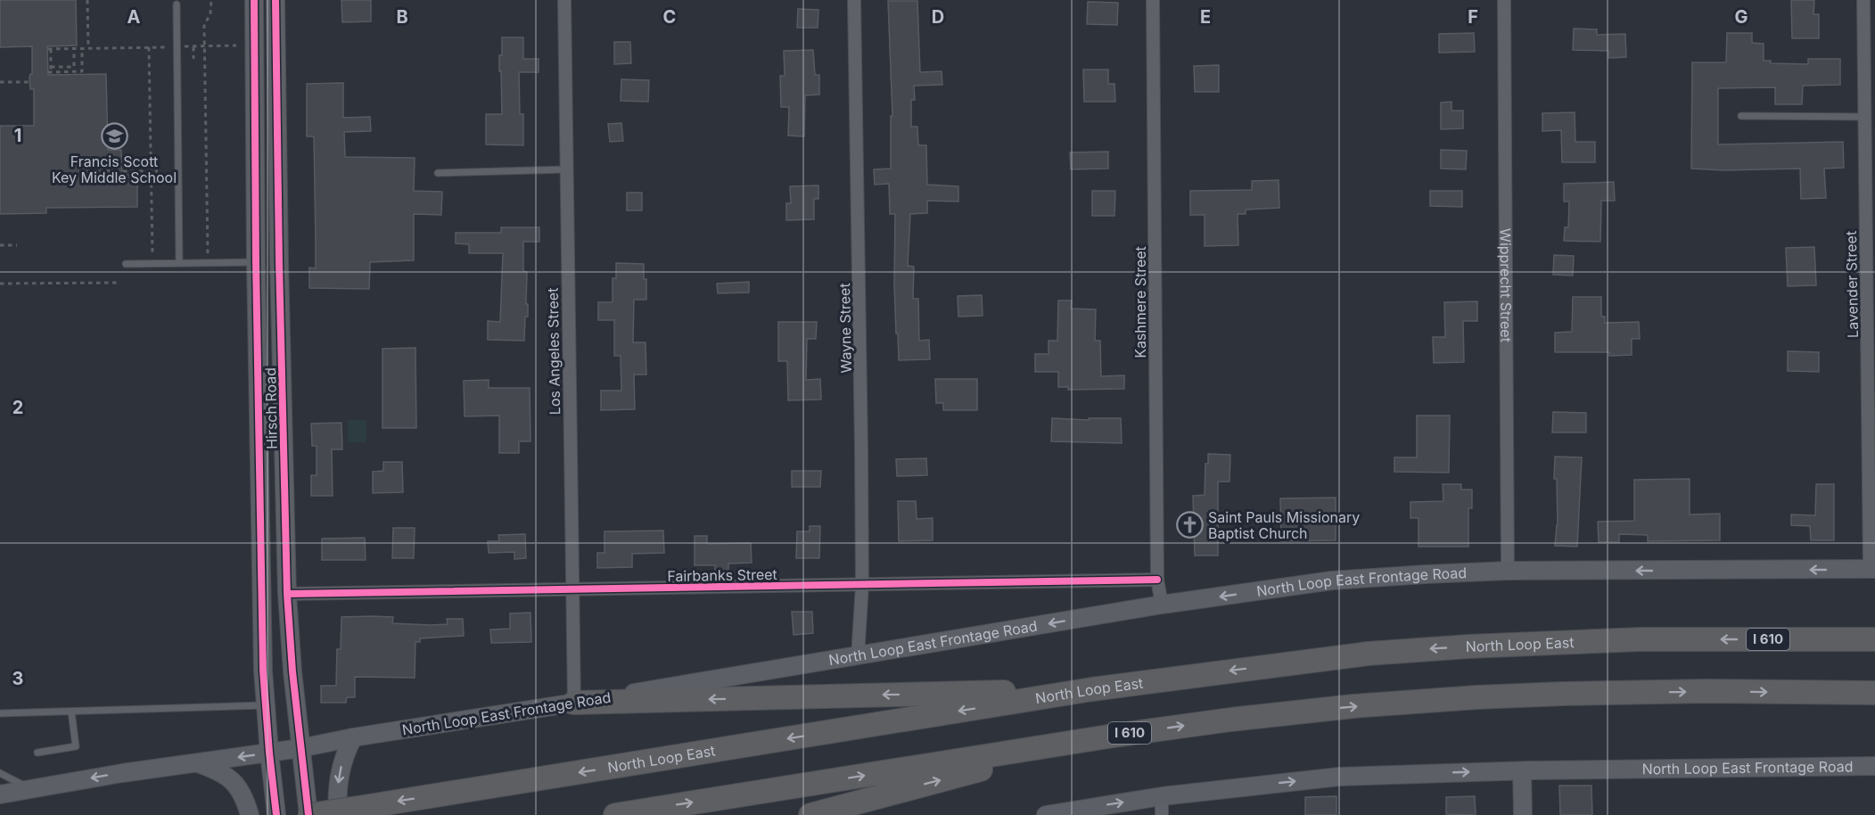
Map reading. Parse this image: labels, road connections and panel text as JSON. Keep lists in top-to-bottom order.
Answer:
{
  "streets": {
    "highway": ["I 610", "North Loop East"],
    "main road": ["Hirsch Road", "North Loop East Frontage Road"],
    "street": [
      "Lavender Street",
      "Wipprecht Street",
      "Kashmere Street",
      "Wayne Street",
      "Los Angeles Street",
      "Fairbanks Street"
    ]
  },
  "crossings": [
    ["Lavender Street", "North Loop East Frontage Road"],
    ["Wipprecht Street", "North Loop East Frontage Road"],
    ["Kashmere Street", "Fairbanks Street"],
    ["Kashmere Street", "North Loop East Frontage Road"],
    ["Wayne Street", "Fairbanks Street"],
    ["Wayne Street", "North Loop East Frontage Road"],
    ["Los Angeles Street", "Fairbanks Street"],
    ["Los Angeles Street", "North Loop East Frontage Road"],
    ["Hirsch Road", "Fairbanks Street"],
    ["Hirsch Road", "North Loop East Frontage Road"],
    ["Hirsch Road", "North Loop East"]
  ],
  "places": {
    "school or university": ["Francis Scott Key Middle School"],
    "church": ["Saint Pauls Missionary Baptist Church"]
  },
  "grid": {
    "columns": [
      "A",
      "B",
      "C",
      "D",
      "E",
      "F",
      "G"
    ],
    "rows": ["1", "2", "3"]
  }
}
